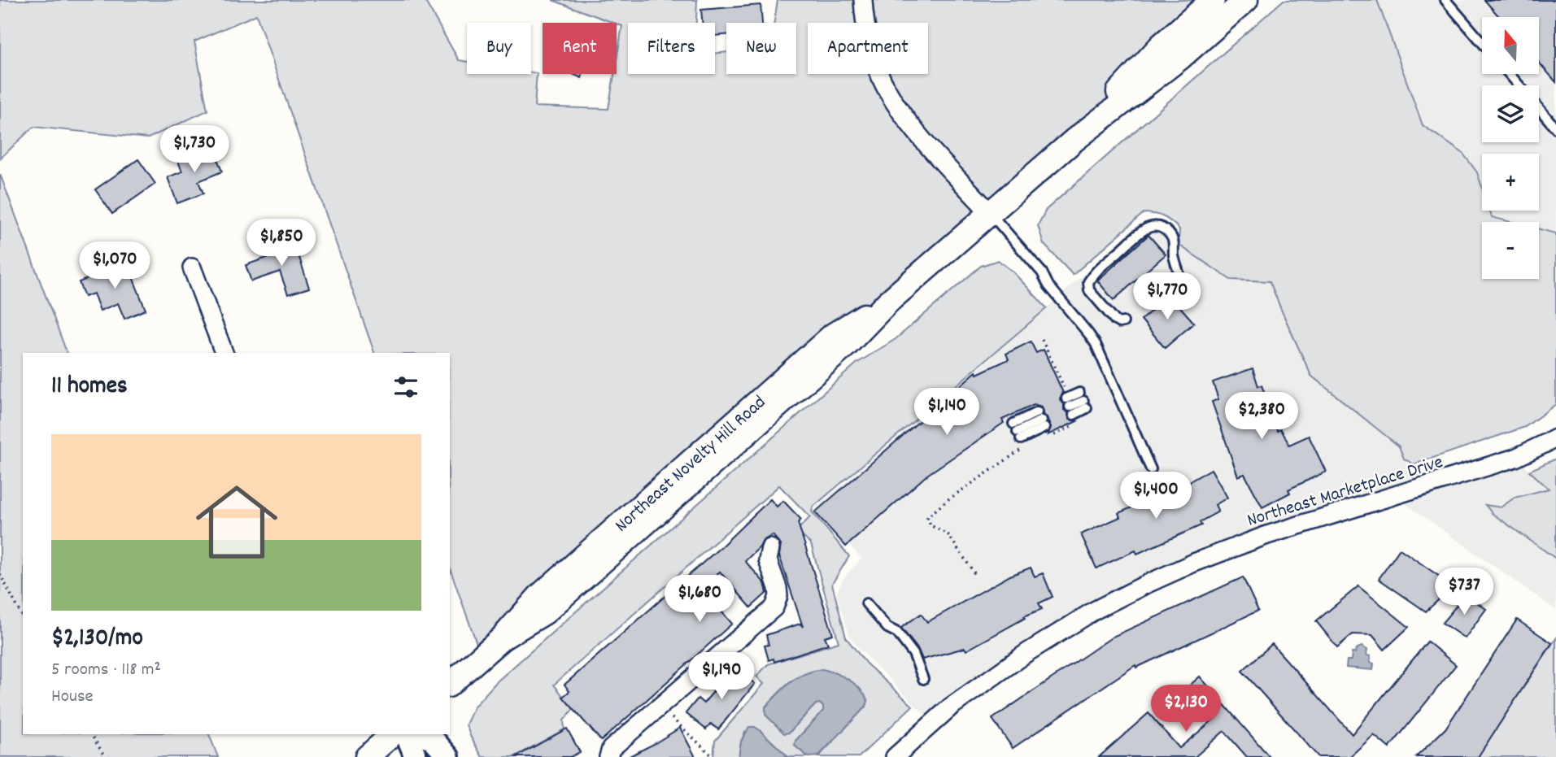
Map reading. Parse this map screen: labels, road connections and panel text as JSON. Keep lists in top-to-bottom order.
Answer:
{
  "streets": {
    "main road": ["Northeast Novelty Hill Road"],
    "street": ["Northeast Marketplace Drive"]
  },
  "north": "top",
  "page": {
    "map_buttons": ["+", "−"],
    "chip": [
      "Buy",
      "Rent",
      "Filters",
      "New",
      "Apartment"
    ],
    "price": [
      "$1,730",
      "$1,850",
      "$1,070",
      "$1,770",
      "$1,140",
      "$2,380",
      "$1,400",
      "$737",
      "$1,680",
      "$1,190",
      "$2,130"
    ],
    "heading": "11 homes",
    "list": [
      {
        "name": "$2,130/mo",
        "note": "5 rooms · 118 m² · House"
      }
    ]
  }
}
